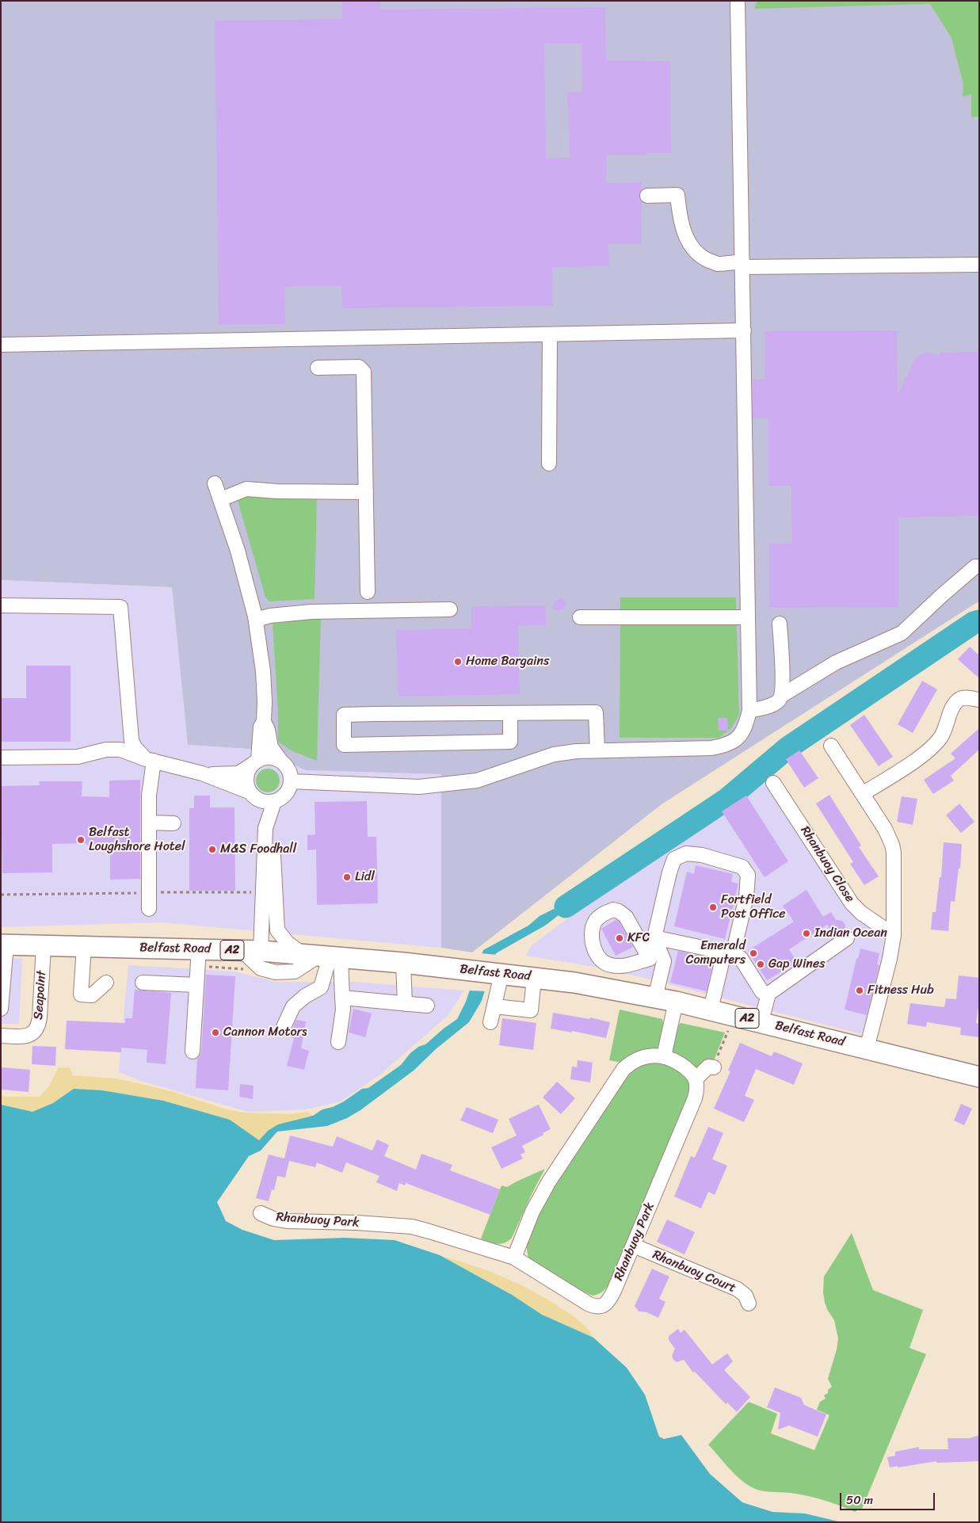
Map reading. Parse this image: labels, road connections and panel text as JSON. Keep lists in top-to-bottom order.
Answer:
{
  "streets": {
    "highway": ["Belfast Road", "A2"],
    "street": [
      "Rhanbuoy Close",
      "Seapoint",
      "Rhanbuoy Park",
      "Rhanbuoy Court"
    ]
  },
  "crossings": [
    ["Belfast Road", "Seapoint"],
    ["Rhanbuoy Park", "Rhanbuoy Court"]
  ],
  "places": [
    "Home Bargains",
    "Belfast Loughshore Hotel",
    "M&S Foodhall",
    "Lidl",
    "Fortfield Post Office",
    "Indian Ocean",
    "KFC",
    "Emerald Computers",
    "Gap Wines",
    "Fitness Hub",
    "Cannon Motors"
  ],
  "scale_bar": "50 m"
}
